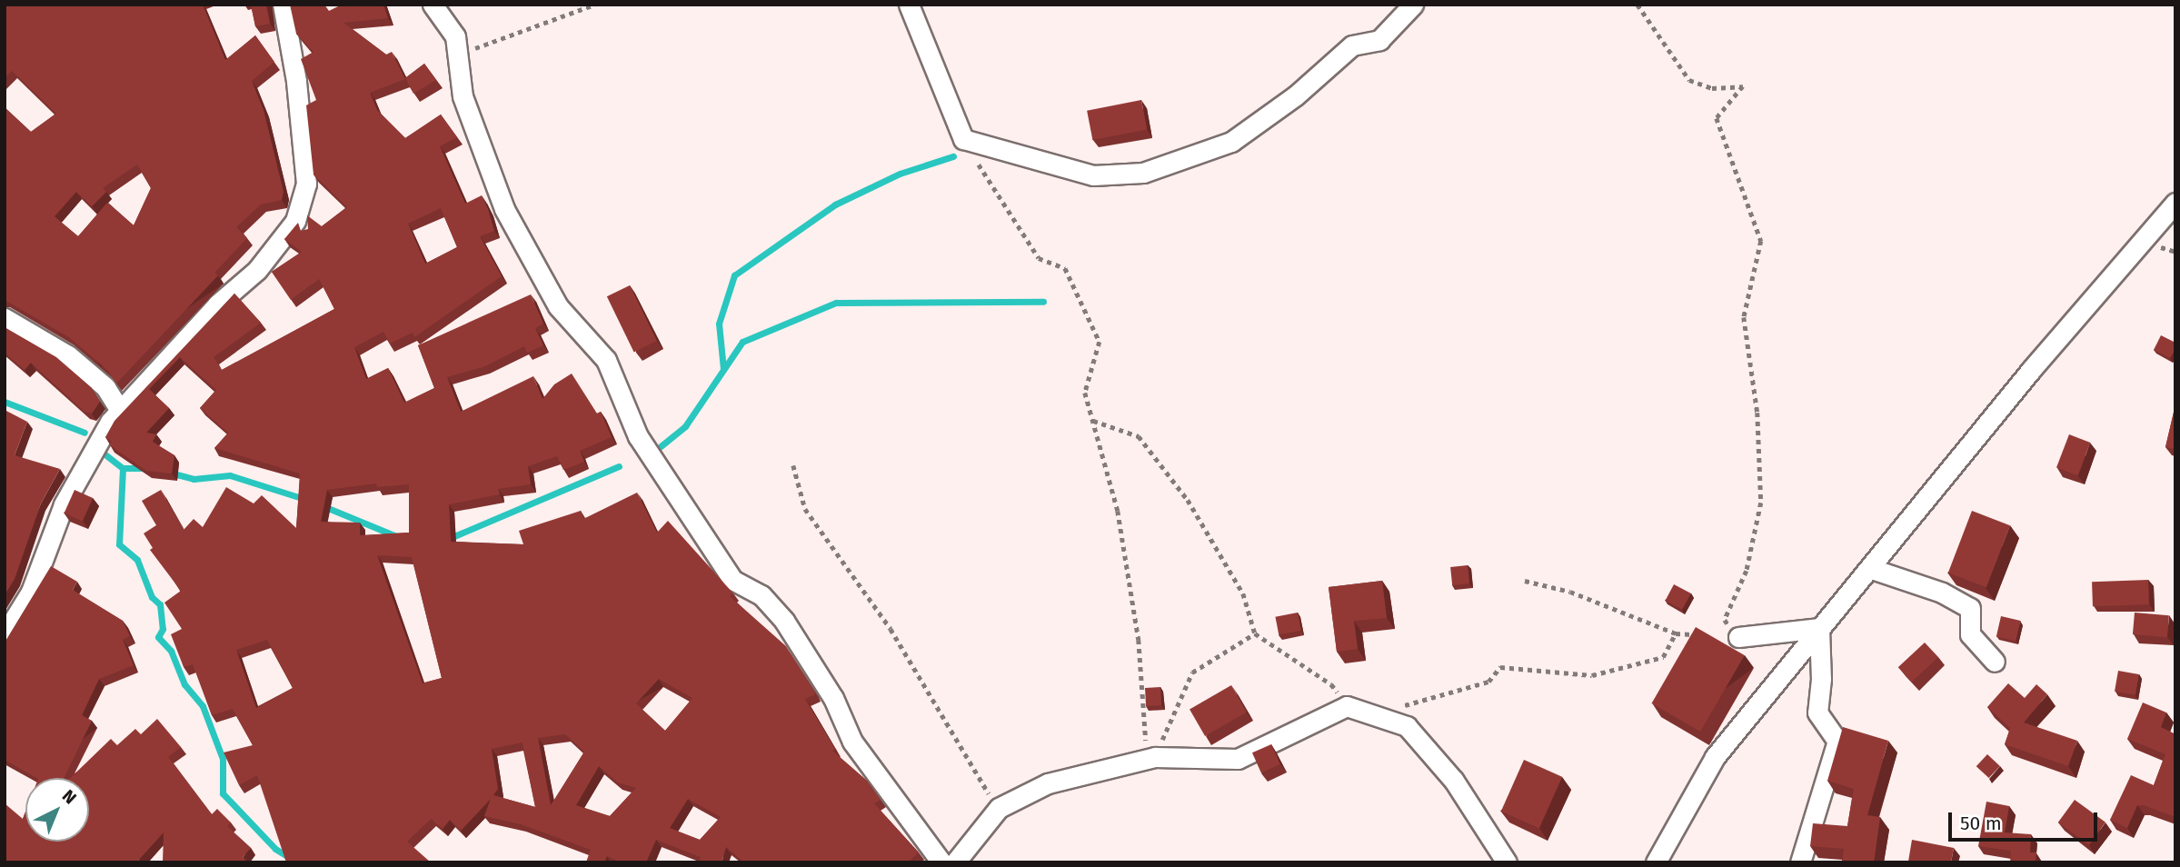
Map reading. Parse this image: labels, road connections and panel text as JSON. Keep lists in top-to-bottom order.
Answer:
{
  "scale_bar": "50 m",
  "north": "top right"
}
